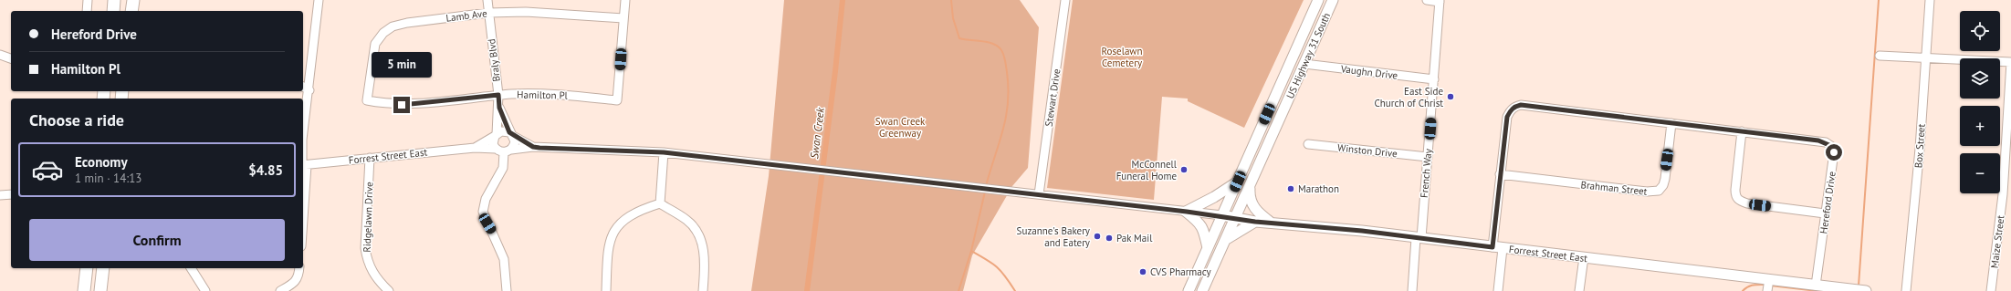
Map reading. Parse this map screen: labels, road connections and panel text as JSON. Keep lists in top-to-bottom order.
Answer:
{
  "streets": {
    "main road": ["US Highway 31 South", "Forrest Street East"],
    "street": [
      "Lamb Ave",
      "Braly Blvd",
      "Vaughn Drive",
      "Hamilton Pl",
      "Stewart Drive",
      "Box Street",
      "Winston Drive",
      "French Way",
      "Brahman Street",
      "Hereford Drive",
      "Ridgelawn Drive",
      "Maize Street"
    ]
  },
  "crossings": [
    ["Lamb Ave", "Braly Blvd"],
    ["Lamb Ave", "Hamilton Pl"],
    ["US Highway 31 South", "Vaughn Drive"],
    ["US Highway 31 South", "Forrest Street East"],
    ["Braly Blvd", "Hamilton Pl"],
    ["Vaughn Drive", "French Way"],
    ["Stewart Drive", "Forrest Street East"],
    ["Winston Drive", "French Way"],
    ["Forrest Street East", "French Way"],
    ["Forrest Street East", "Hereford Drive"],
    ["Forrest Street East", "Ridgelawn Drive"],
    ["Brahman Street", "Hereford Drive"]
  ],
  "water": ["Swan Creek"],
  "parks": ["Roselawn Cemetery", "Swan Creek Greenway"],
  "places": [
    "East Side Church of Christ",
    "McConnell Funeral Home",
    "Marathon",
    "Suzanne's Bakery and Eatery",
    "Pak Mail",
    "CVS Pharmacy"
  ],
  "page": {
    "map_buttons": ["+", "−"],
    "banner": ["Hereford Drive", "Hamilton Pl"],
    "bubble": "5 min",
    "heading": "Choose a ride",
    "list": [
      {
        "name": "Economy",
        "note": "1 min · 14:13",
        "value": "$4.85"
      }
    ],
    "buttons": "Confirm"
  }
}
